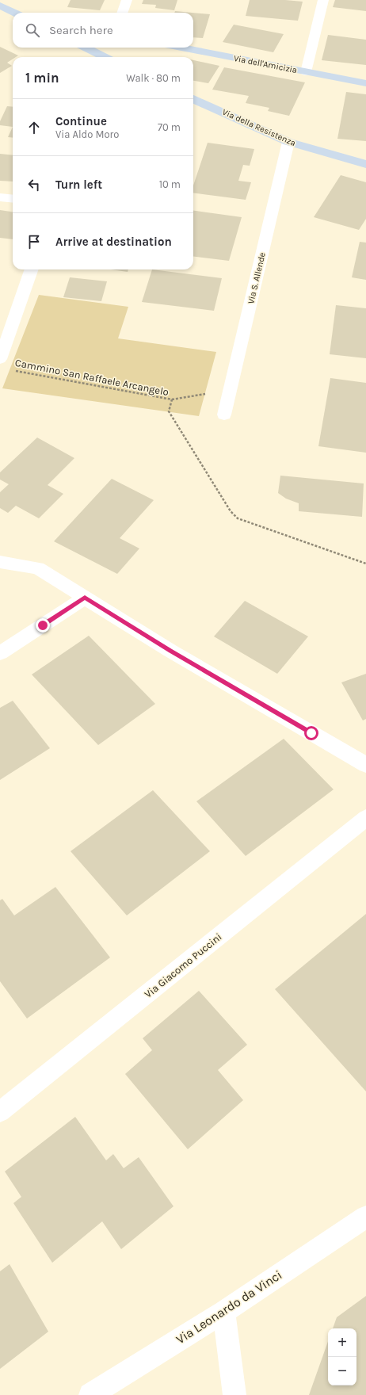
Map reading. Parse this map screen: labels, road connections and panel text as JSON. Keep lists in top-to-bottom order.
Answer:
{
  "streets": {
    "street": [
      "Via dell'Amicizia",
      "Via della Resistenza",
      "Via S. Allende",
      "Via Giacomo Puccini",
      "Via Leonardo da Vinci"
    ],
    "path": ["Cammino San Raffaele Arcangelo"]
  },
  "crossings": [
    ["Via della Resistenza", "Via S. Allende"]
  ],
  "page": {
    "search": "Search here",
    "heading": ["1 min", "Walk · 80 m"],
    "list": [
      ["Continue", "Via Aldo Moro", "70 m"],
      ["Turn left", "10 m"],
      "Arrive at destination"
    ],
    "map_buttons": ["+", "−"]
  }
}
